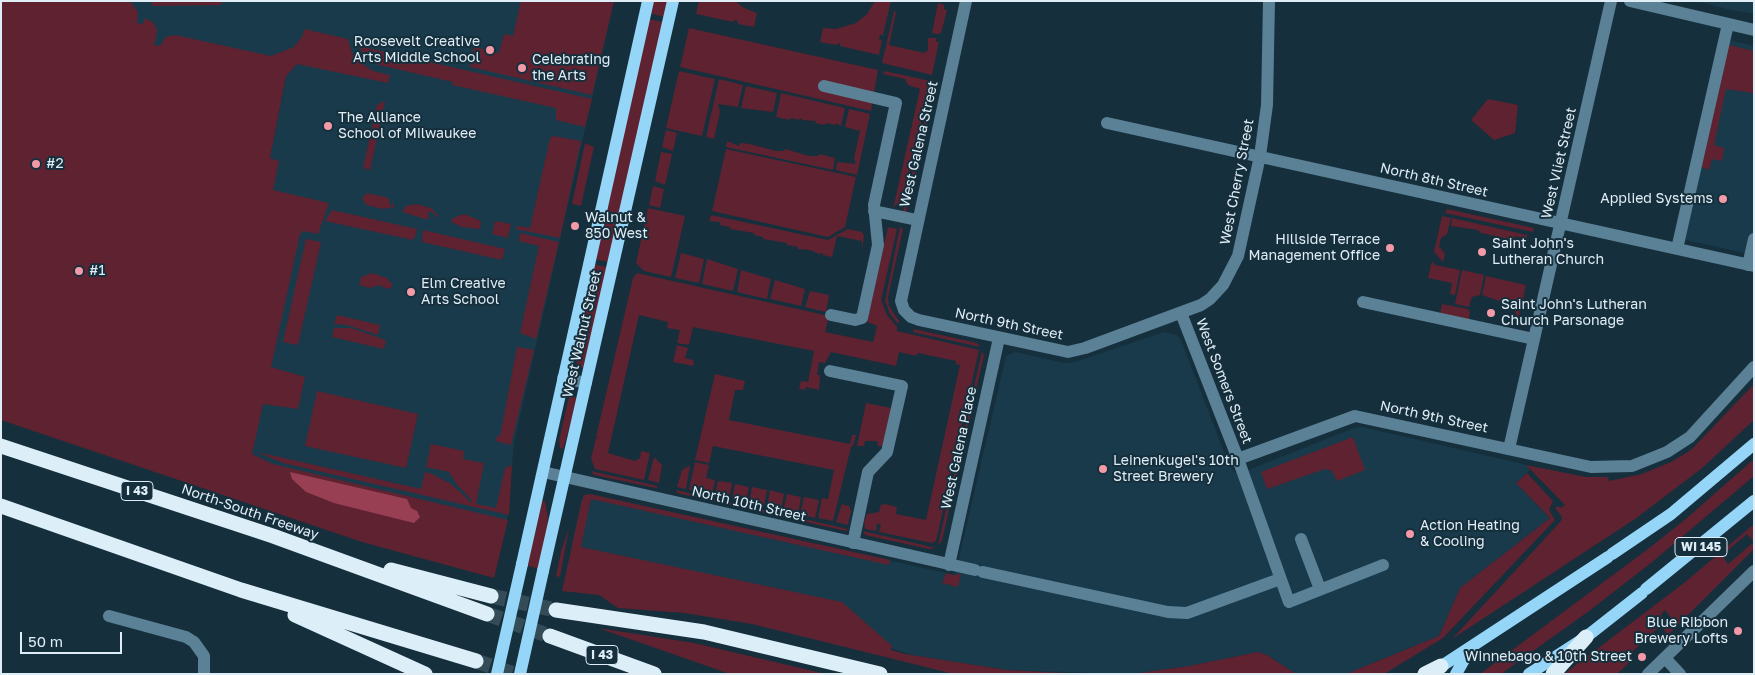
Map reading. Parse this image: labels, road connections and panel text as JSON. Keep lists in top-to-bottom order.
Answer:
{
  "streets": {
    "highway": ["I 43", "North-South Freeway"],
    "main road": ["West Walnut Street", "WI 145"],
    "street": [
      "West Galena Street",
      "West Vliet Street",
      "North 8th Street",
      "West Cherry Street",
      "North 9th Street",
      "West Somers Street",
      "West Galena Place",
      "North 10th Street"
    ]
  },
  "crossings": [
    ["West Galena Street", "North 9th Street"],
    ["West Vliet Street", "North 8th Street"],
    ["West Vliet Street", "North 9th Street"],
    ["North 8th Street", "West Cherry Street"],
    ["West Cherry Street", "North 9th Street"],
    ["West Cherry Street", "West Somers Street"],
    ["North 9th Street", "West Somers Street"],
    ["North 9th Street", "West Galena Place"],
    ["West Walnut Street", "North 10th Street"],
    ["West Somers Street", "North 10th Street"],
    ["West Galena Place", "North 10th Street"]
  ],
  "places": [
    "Roosevelt Creative Arts Middle School",
    "Celebrating the Arts",
    "The Alliance School of Milwaukee",
    "#2",
    "Applied Systems",
    "Walnut & 850 West",
    "Hillside Terrace Management Office",
    "Saint John's Lutheran Church",
    "#1",
    "Elm Creative Arts School",
    "Saint John's Lutheran Church Parsonage",
    "Leinenkugel's 10th Street Brewery",
    "Action Heating & Cooling",
    "Blue Ribbon Brewery Lofts",
    "Winnebago & 10th Street"
  ],
  "scale_bar": "50 m"
}
